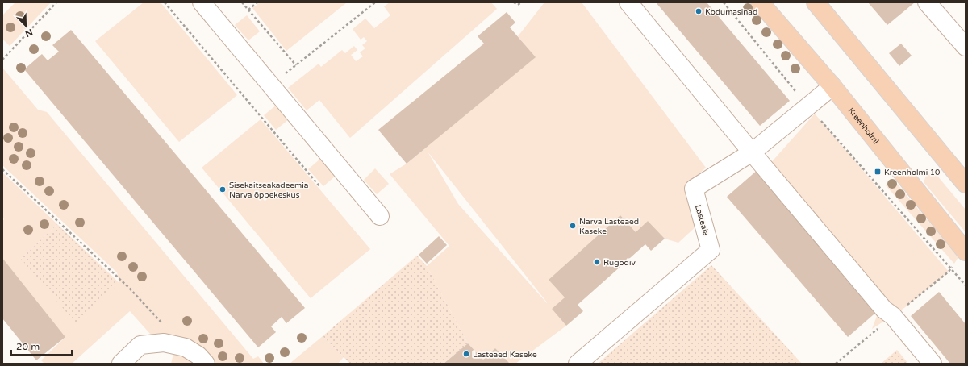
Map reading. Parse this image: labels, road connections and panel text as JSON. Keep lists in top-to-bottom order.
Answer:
{
  "streets": {
    "main road": ["Kreenholmi"],
    "street": ["Lasteaia"]
  },
  "crossings": [
    ["Kreenholmi", "Lasteaia"]
  ],
  "places": {
    "other": [
      "Kodumasinad",
      "Sisekaitseakadeemia Narva õppekeskus",
      "Narva Lasteaed Kaseke",
      "Rugodiv",
      "Lasteaed Kaseke"
    ],
    "transit": ["Kreenholmi 10"]
  },
  "scale_bar": "20 m",
  "north": "bottom right"
}
